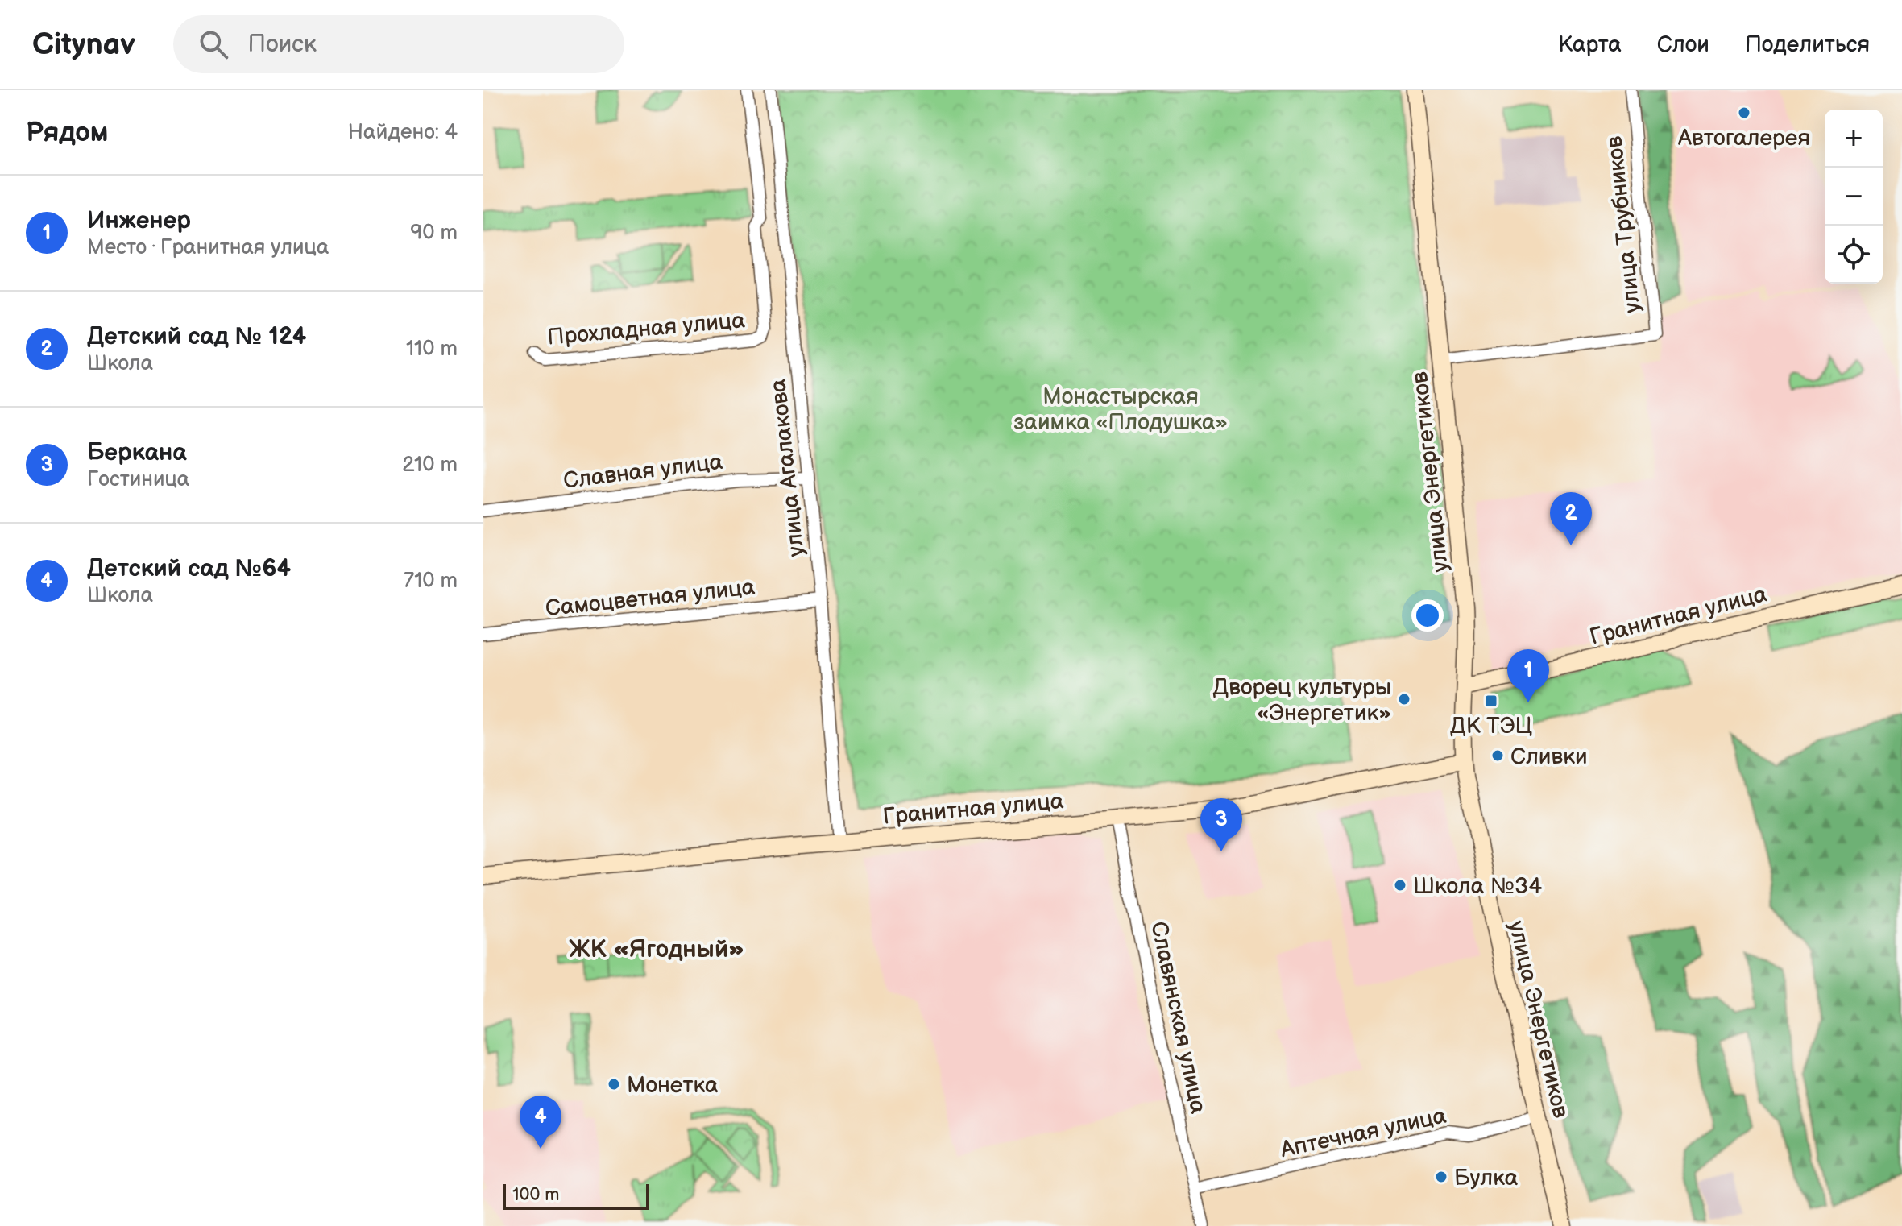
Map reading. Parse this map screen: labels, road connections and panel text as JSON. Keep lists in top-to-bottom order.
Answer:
{
  "streets": {
    "street": [
      "улица Трубников",
      "Прохладная улица",
      "улица Агалакова",
      "Славная улица",
      "улица Энергетиков",
      "Самоцветная улица",
      "Гранитная улица",
      "Славянская улица",
      "Аптечная улица"
    ]
  },
  "crossings": [
    ["улица Трубников", "улица Энергетиков"],
    ["улица Агалакова", "Славная улица"],
    ["улица Агалакова", "Самоцветная улица"],
    ["улица Агалакова", "Гранитная улица"],
    ["улица Энергетиков", "Гранитная улица"],
    ["улица Энергетиков", "Аптечная улица"],
    ["Гранитная улица", "Славянская улица"],
    ["Славянская улица", "Аптечная улица"]
  ],
  "districts": ["ЖК «Ягодный»"],
  "parks": ["Монастырская заимка «Плодушка»"],
  "places": {
    "other": [
      "Автогалерея",
      "Дворец культуры «Энергетик»",
      "Сливки",
      "Школа №34",
      "Монетка",
      "Булка"
    ],
    "transit": ["ДК ТЭЦ"]
  },
  "scale_bar": "100 m",
  "page": {
    "header": "Citynav",
    "search": "Поиск",
    "nav": ["Карта", "Слои", "Поделиться"],
    "heading": ["Рядом", "Найдено: 4"],
    "map_buttons": ["+", "−"],
    "list": [
      {
        "mark": "1",
        "name": "Инженер",
        "note": "Место · Гранитная улица",
        "value": "90 m"
      },
      {
        "mark": "2",
        "name": "Детский сад № 124",
        "note": "Школа",
        "value": "110 m"
      },
      {
        "mark": "3",
        "name": "Беркана",
        "note": "Гостиница",
        "value": "210 m"
      },
      {
        "mark": "4",
        "name": "Детский сад №64",
        "note": "Школа",
        "value": "710 m"
      }
    ],
    "pins": [
      "2",
      "1",
      "3",
      "4"
    ],
    "scale": "100 m"
  }
}
